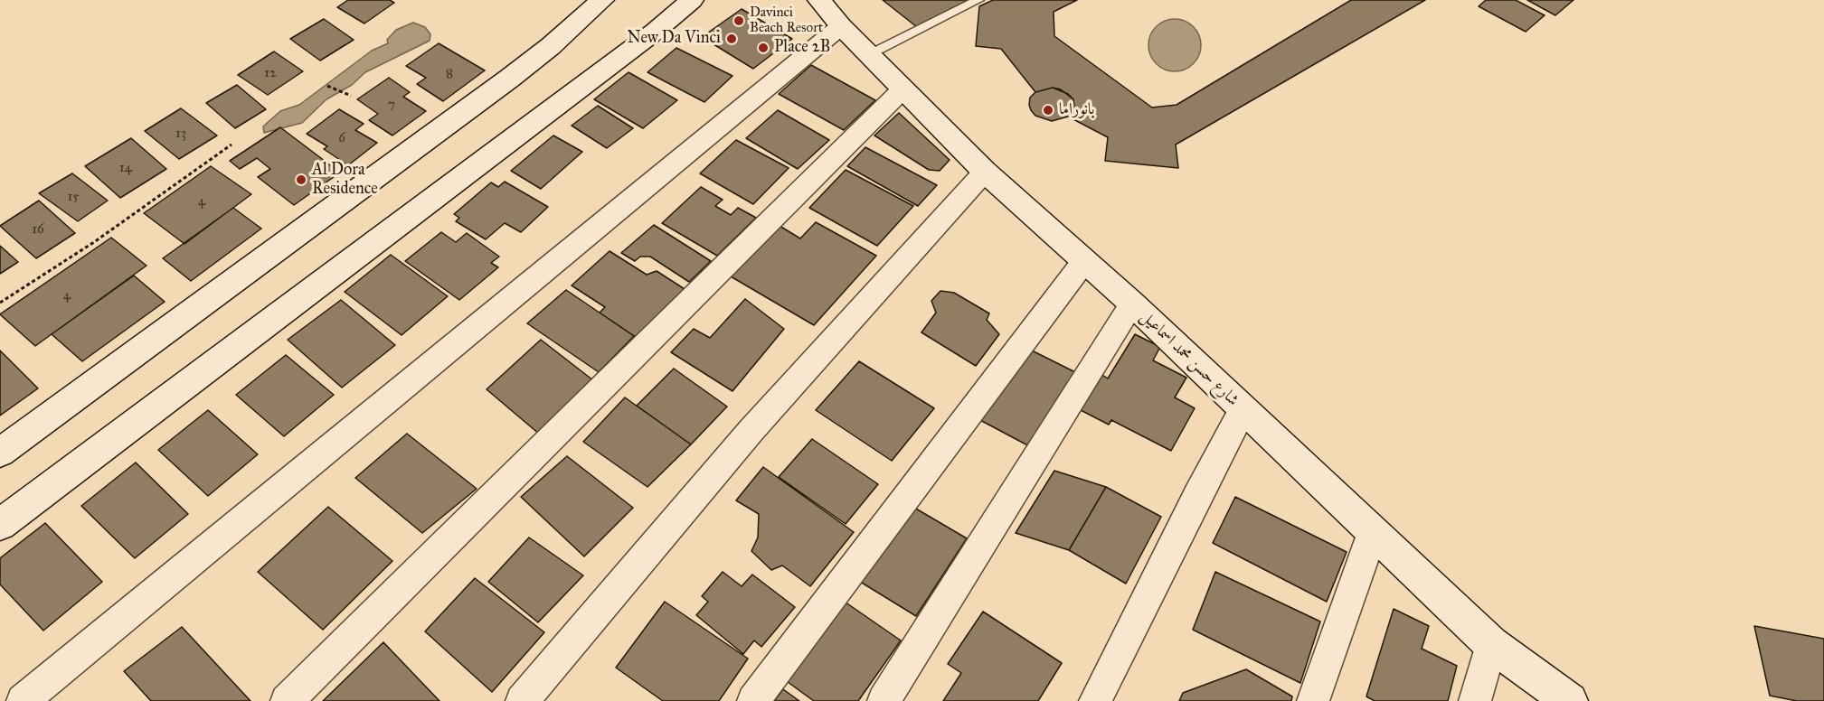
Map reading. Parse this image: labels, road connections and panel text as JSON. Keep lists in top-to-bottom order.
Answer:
{
  "streets": {
    "street": ["شارع حسن محمد اسماعيل"]
  },
  "places": [
    "Davinci Beach Resort",
    "New Da Vinci",
    "Place 2B",
    "بانوراما",
    "Al Dora Residence"
  ],
  "house_numbers": [
    "12",
    "8",
    "7",
    "13",
    "6",
    "14",
    "15",
    "4",
    "16",
    "4"
  ]
}
